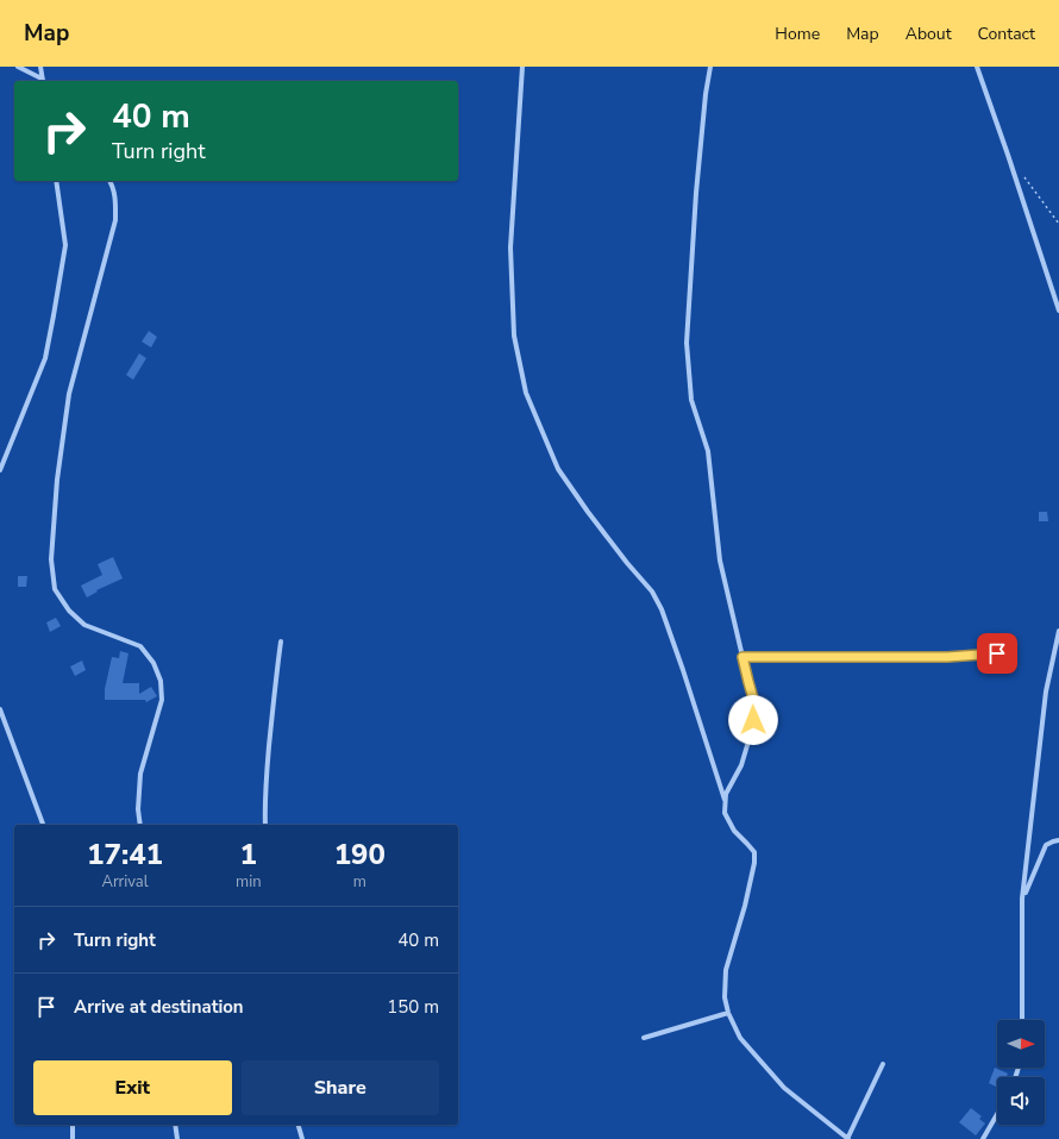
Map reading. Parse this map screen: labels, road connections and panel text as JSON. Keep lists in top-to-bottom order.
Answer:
{
  "north": "right",
  "page": {
    "header": "Map",
    "nav": [
      "Home",
      "Map",
      "About",
      "Contact"
    ],
    "turn": ["40 m", "Turn right"],
    "eta": [
      "17:41",
      "Arrival",
      "1",
      "min",
      "190",
      "m"
    ],
    "list": [
      {
        "name": "Turn right",
        "value": "40 m"
      },
      {
        "name": "Arrive at destination",
        "value": "150 m"
      }
    ],
    "buttons": ["Exit", "Share"]
  }
}
